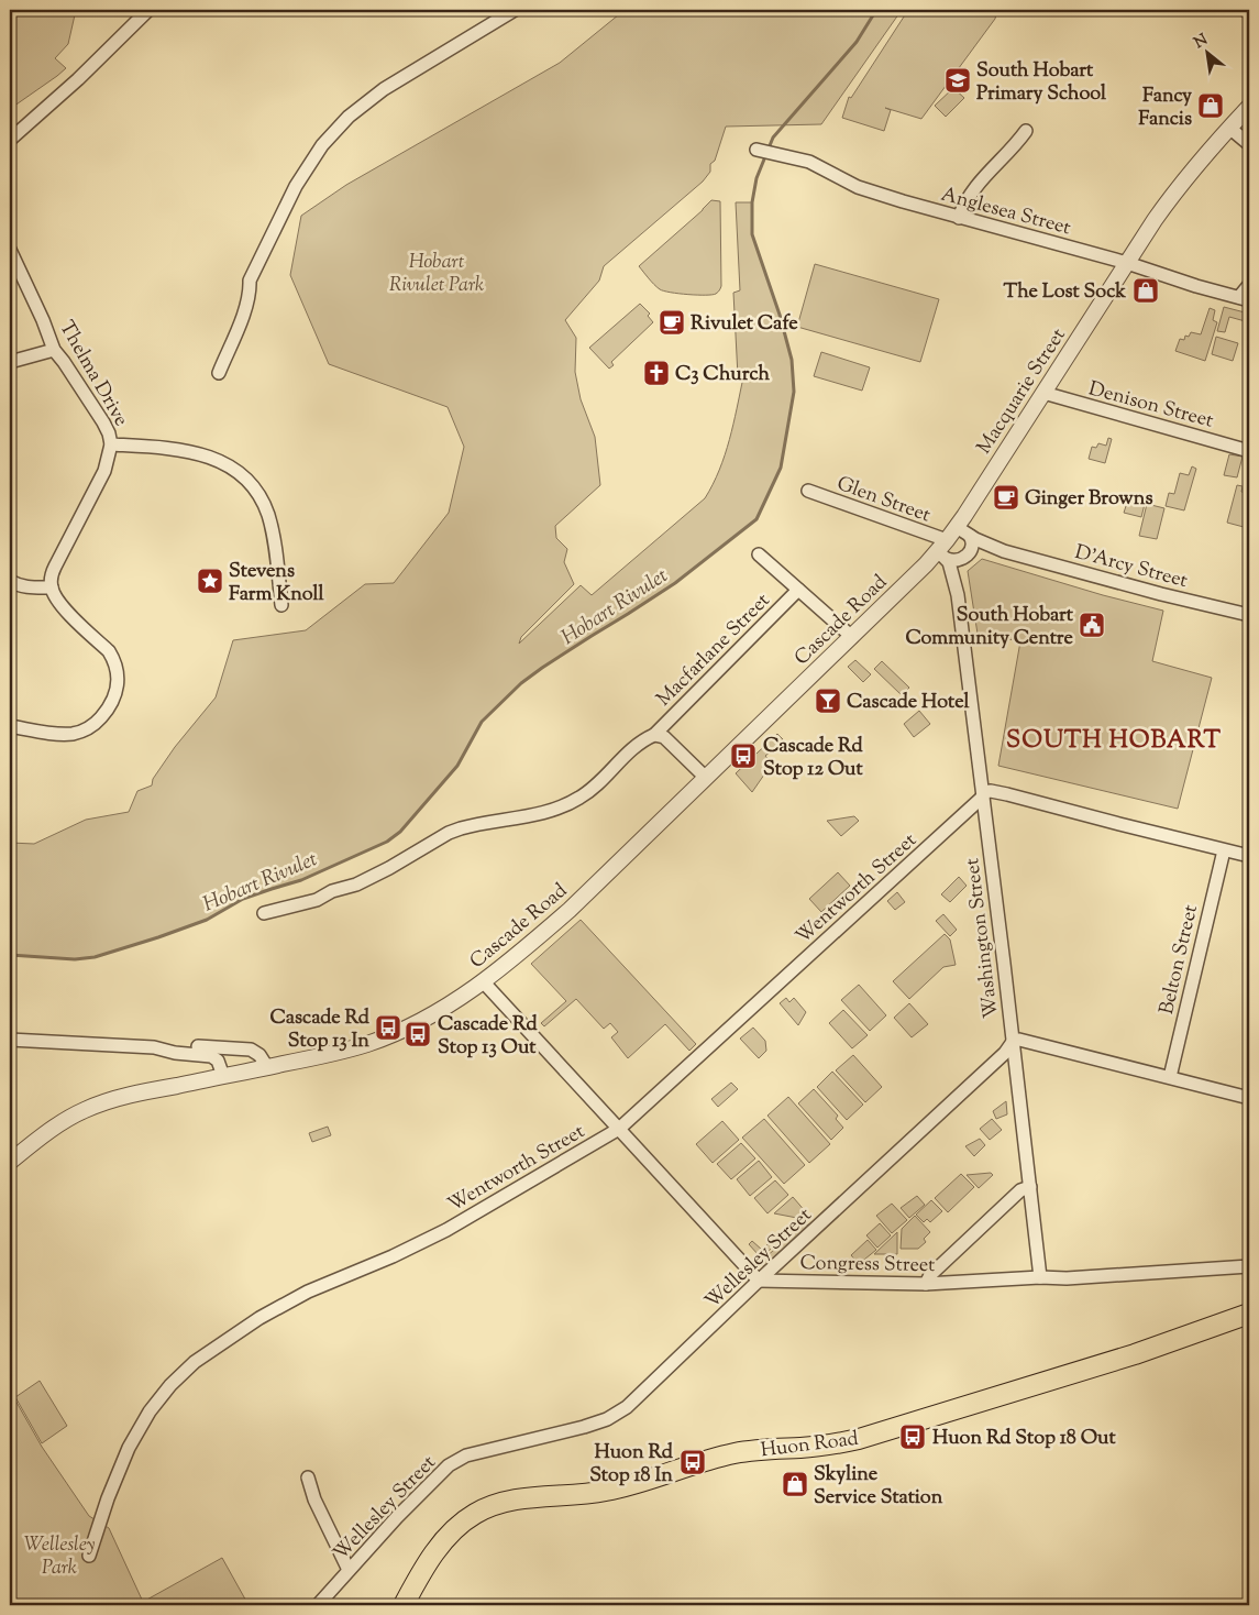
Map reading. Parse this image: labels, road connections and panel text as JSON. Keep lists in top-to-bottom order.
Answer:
{
  "streets": {
    "main road": ["Huon Road"],
    "street": [
      "Anglesea Street",
      "Thelma Drive",
      "Macquarie Street",
      "Denison Street",
      "Glen Street",
      "D'Arcy Street",
      "Cascade Road",
      "Macfarlane Street",
      "Wentworth Street",
      "Washington Street",
      "Belton Street",
      "Wellesley Street",
      "Congress Street"
    ]
  },
  "crossings": [
    ["Anglesea Street", "Macquarie Street"],
    ["Macquarie Street", "Denison Street"],
    ["Macquarie Street", "Glen Street"],
    ["Macquarie Street", "D'Arcy Street"],
    ["Macquarie Street", "Cascade Road"],
    ["Macquarie Street", "Washington Street"],
    ["Glen Street", "D'Arcy Street"],
    ["Glen Street", "Cascade Road"],
    ["Glen Street", "Washington Street"],
    ["D'Arcy Street", "Cascade Road"],
    ["D'Arcy Street", "Washington Street"],
    ["Cascade Road", "Macfarlane Street"],
    ["Cascade Road", "Washington Street"],
    ["Wentworth Street", "Washington Street"],
    ["Washington Street", "Wellesley Street"],
    ["Washington Street", "Congress Street"],
    ["Wellesley Street", "Congress Street"]
  ],
  "districts": ["SOUTH HOBART"],
  "water": ["Hobart Rivulet"],
  "parks": ["Hobart Rivulet Park", "Wellesley Park"],
  "places": {
    "school or university": ["South Hobart Primary School"],
    "shop": ["Fancy Fancis", "The Lost Sock", "Skyline Service Station"],
    "cafe": ["Rivulet Cafe", "Ginger Browns"],
    "church": ["C3 Church"],
    "place": ["Stevens Farm Knoll"],
    "public building": ["South Hobart Community Centre"],
    "bar": ["Cascade Hotel"],
    "bus stop": [
      "Cascade Rd Stop 12 Out",
      "Cascade Rd Stop 13 In",
      "Cascade Rd Stop 13 Out",
      "Huon Rd Stop 18 Out",
      "Huon Rd Stop 18 In"
    ]
  },
  "north": "top left"
}
